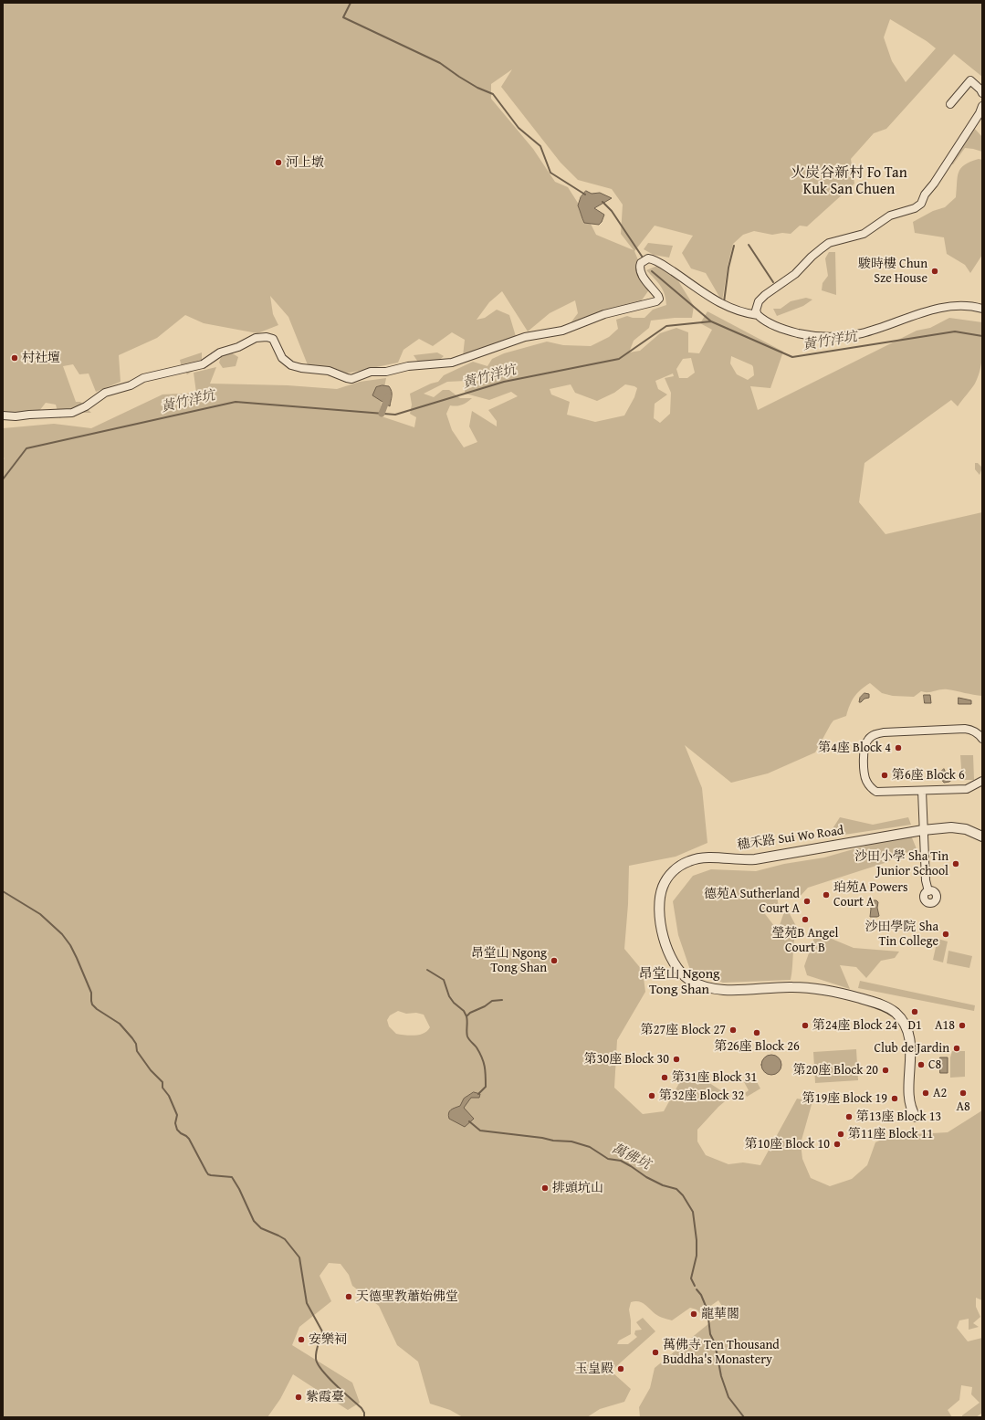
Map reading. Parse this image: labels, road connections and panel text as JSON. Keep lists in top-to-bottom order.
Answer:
{
  "streets": {
    "street": ["穗禾路 Sui Wo Road"]
  },
  "districts": ["火炭谷新村 Fo Tan Kuk San Chuen", "昂堂山 Ngong Tong Shan"],
  "water": ["黃竹洋坑", "萬佛坑"],
  "places": [
    "河上墩",
    "駿時樓 Chun Sze House",
    "村社壇",
    "第4座 Block 4",
    "第6座 Block 6",
    "沙田小學 Sha Tin Junior School",
    "珀苑A Powers Court A",
    "德苑A Sutherland Court A",
    "瑩苑B Angel Court B",
    "沙田學院 Sha Tin College",
    "昂堂山 Ngong Tong Shan",
    "D1",
    "第24座 Block 24",
    "A18",
    "第27座 Block 27",
    "第26座 Block 26",
    "Club de Jardin",
    "第30座 Block 30",
    "C8",
    "第20座 Block 20",
    "第31座 Block 31",
    "A2",
    "A8",
    "第32座 Block 32",
    "第19座 Block 19",
    "第13座 Block 13",
    "第11座 Block 11",
    "第10座 Block 10",
    "排頭坑山",
    "天德聖教蕭始佛堂",
    "龍華閣",
    "安樂祠",
    "萬佛寺 Ten Thousand Buddha's Monastery",
    "玉皇殿",
    "紫霞臺"
  ]
}
